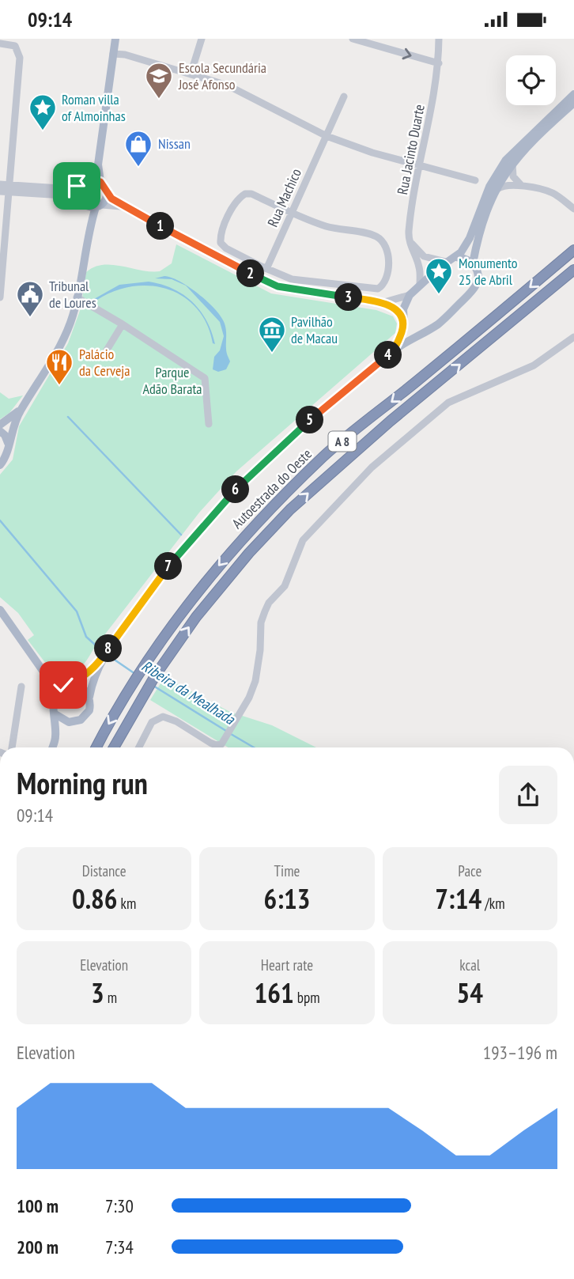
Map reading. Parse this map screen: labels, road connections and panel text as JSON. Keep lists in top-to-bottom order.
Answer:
{
  "streets": {
    "highway": ["A 8", "Autoestrada do Oeste"],
    "street": ["Rua Jacinto Duarte", "Rua Machico"]
  },
  "water": ["Ribeira da Mealhada"],
  "parks": ["Parque Adão Barata"],
  "places": {
    "school or university": ["Escola Secundária José Afonso"],
    "place": ["Roman villa of Almoinhas", "Monumento 25 de Abril"],
    "shop": ["Nissan"],
    "public building": ["Tribunal de Loures"],
    "museum": ["Pavilhão de Macau"],
    "restaurant": ["Palácio da Cerveja"]
  },
  "page": {
    "status": "09:14",
    "pins": [
      "1",
      "2",
      "3",
      "4",
      "5",
      "6",
      "7",
      "8"
    ],
    "heading": ["Morning run", "09:14"],
    "stats": [
      ["Distance", "0.86 km"],
      ["Time", "6:13"],
      ["Pace", "7:14 /km"],
      ["Elevation", "3 m"],
      ["Heart rate", "161 bpm"],
      ["kcal", "54"]
    ],
    "chart": ["Elevation", "193–196 m"],
    "list": [
      {
        "name": "100 m",
        "note": "7:30"
      },
      {
        "name": "200 m",
        "note": "7:34"
      }
    ]
  }
}
